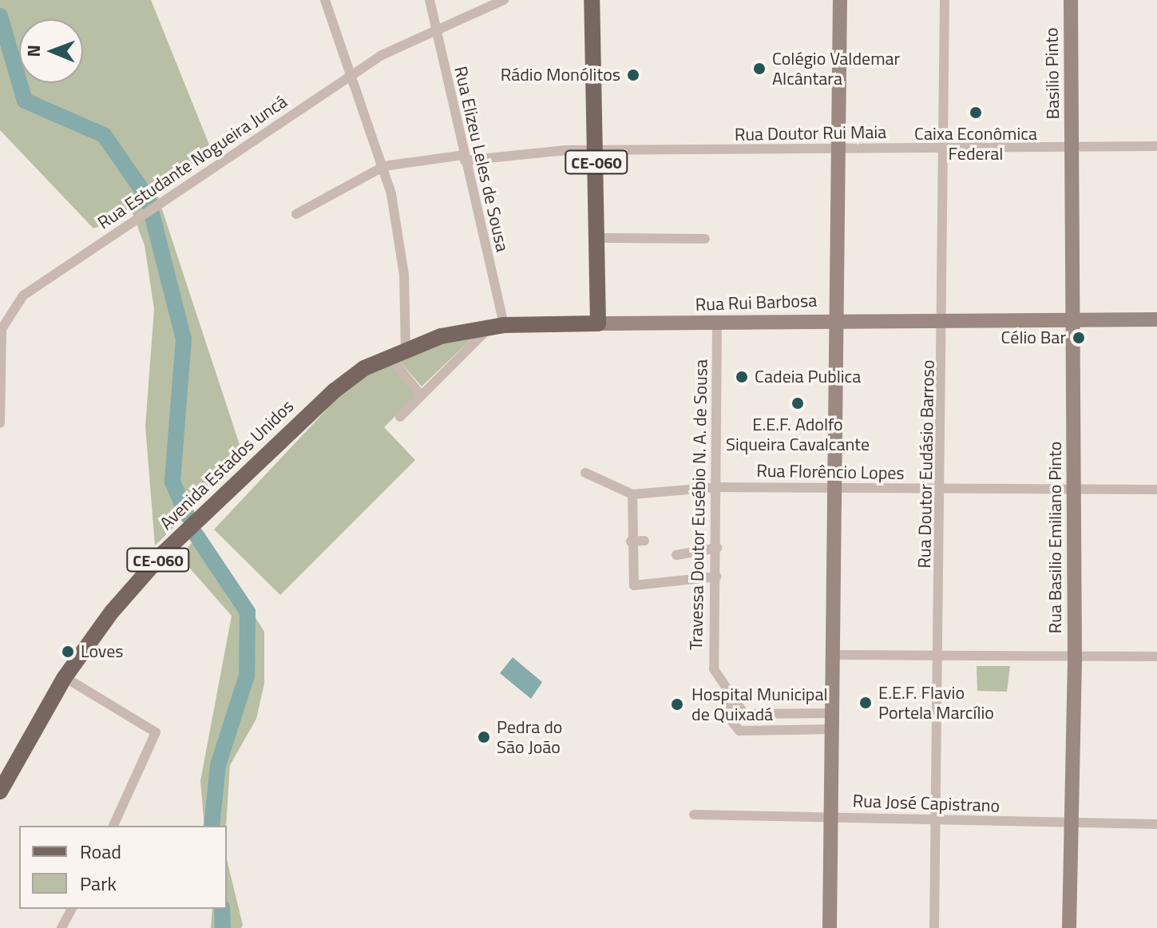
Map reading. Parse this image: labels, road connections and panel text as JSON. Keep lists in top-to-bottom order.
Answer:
{
  "streets": {
    "main road": [
      "Basilio Pinto",
      "CE-060",
      "Rua Rui Barbosa",
      "Avenida Estados Unidos",
      "Rua Basilio Emiliano Pinto"
    ],
    "street": [
      "Rua Doutor Rui Maia",
      "Rua Elizeu Leles de Sousa",
      "Rua Estudante Nogueira Juncá",
      "Rua Doutor Eudásio Barroso",
      "Rua Florêncio Lopes",
      "Travessa Doutor Eusébio N. A. de Sousa",
      "Rua José Capistrano"
    ]
  },
  "crossings": [
    ["Basilio Pinto", "Rua Doutor Rui Maia"],
    ["Basilio Pinto", "Rua Basilio Emiliano Pinto"],
    ["Rua Doutor Rui Maia", "Rua Elizeu Leles de Sousa"],
    ["Rua Doutor Rui Maia", "CE-060"],
    ["Rua Doutor Rui Maia", "Rua Doutor Eudásio Barroso"],
    ["Rua Doutor Rui Maia", "Rua Basilio Emiliano Pinto"],
    ["Rua Elizeu Leles de Sousa", "Rua Estudante Nogueira Juncá"],
    ["Rua Elizeu Leles de Sousa", "Rua Rui Barbosa"],
    ["CE-060", "Rua Rui Barbosa"],
    ["Rua Rui Barbosa", "Rua Doutor Eudásio Barroso"],
    ["Rua Rui Barbosa", "Avenida Estados Unidos"],
    ["Rua Rui Barbosa", "Travessa Doutor Eusébio N. A. de Sousa"],
    ["Rua Rui Barbosa", "Rua Basilio Emiliano Pinto"],
    ["Rua Doutor Eudásio Barroso", "Rua Florêncio Lopes"],
    ["Rua Doutor Eudásio Barroso", "Rua José Capistrano"],
    ["Rua Florêncio Lopes", "Travessa Doutor Eusébio N. A. de Sousa"],
    ["Rua Florêncio Lopes", "Rua Basilio Emiliano Pinto"],
    ["Rua Basilio Emiliano Pinto", "Rua José Capistrano"]
  ],
  "places": [
    "Colégio Valdemar Alcântara",
    "Rádio Monólitos",
    "Caixa Econômica Federal",
    "Célio Bar",
    "Cadeia Publica",
    "E.E.F. Adolfo Siqueira Cavalcante",
    "Loves",
    "E.E.F. Flavio Portela Marcílio",
    "Hospital Municipal de Quixadá",
    "Pedra do São João"
  ],
  "legend": ["Road", "Park"],
  "north": "left"
}
